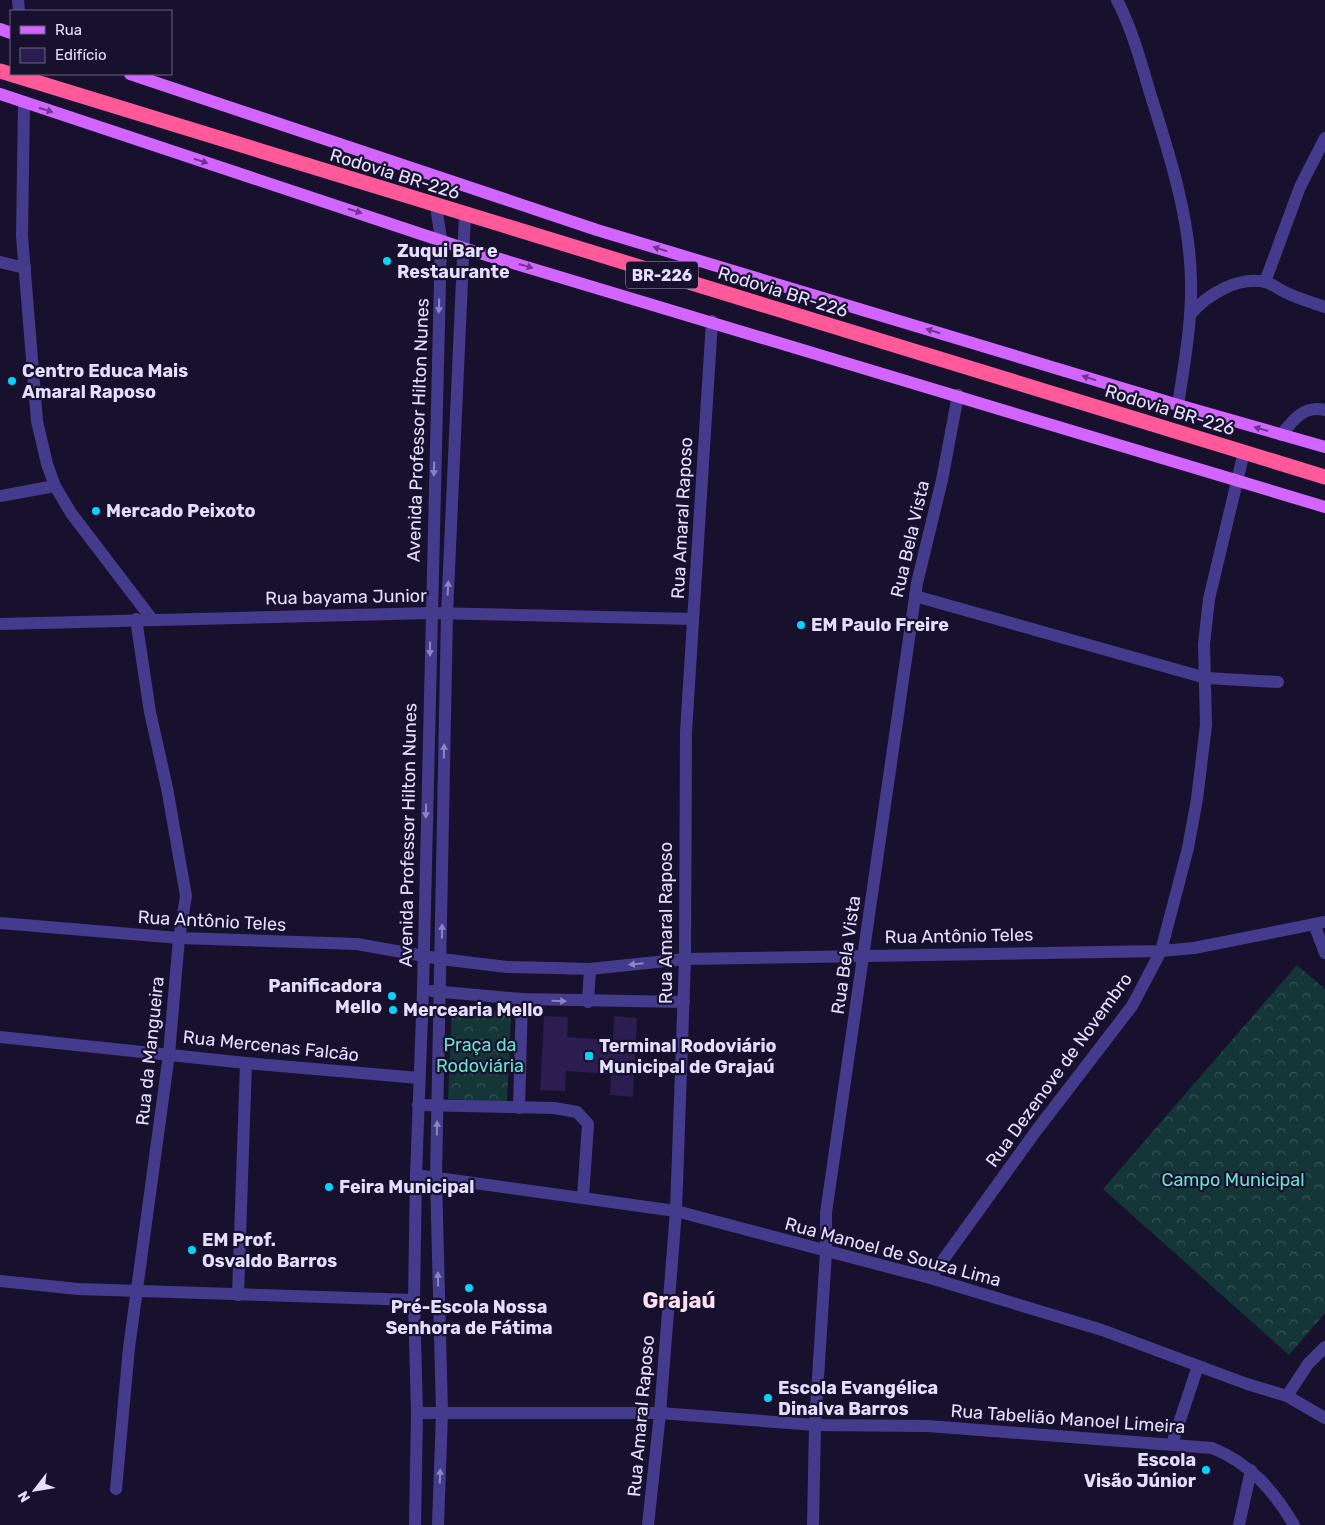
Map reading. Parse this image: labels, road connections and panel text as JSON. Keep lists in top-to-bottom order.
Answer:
{
  "streets": {
    "highway": ["Rodovia BR-226", "BR-226"],
    "street": [
      "Avenida Professor Hilton Nunes",
      "Rua Amaral Raposo",
      "Rua Bela Vista",
      "Rua bayama Junior",
      "Rua Antônio Teles",
      "Rua Mercenas Falcão",
      "Rua da Mangueira",
      "Rua Dezenove de Novembro",
      "Rua Manoel de Souza Lima",
      "Rua Tabelião Manoel Limeira"
    ]
  },
  "crossings": [
    ["Rodovia BR-226", "Avenida Professor Hilton Nunes"],
    ["Rodovia BR-226", "Rua Dezenove de Novembro"],
    ["Avenida Professor Hilton Nunes", "Rua bayama Junior"],
    ["Avenida Professor Hilton Nunes", "Rua Antônio Teles"],
    ["Avenida Professor Hilton Nunes", "Rua Mercenas Falcão"],
    ["Avenida Professor Hilton Nunes", "Rua Manoel de Souza Lima"],
    ["Avenida Professor Hilton Nunes", "Rua Tabelião Manoel Limeira"],
    ["Rua Amaral Raposo", "Rua bayama Junior"],
    ["Rua Amaral Raposo", "Rua Antônio Teles"],
    ["Rua Amaral Raposo", "Rua Manoel de Souza Lima"],
    ["Rua Amaral Raposo", "Rua Tabelião Manoel Limeira"],
    ["Rua Bela Vista", "Rua Antônio Teles"],
    ["Rua Bela Vista", "Rua Manoel de Souza Lima"],
    ["Rua Bela Vista", "Rua Tabelião Manoel Limeira"],
    ["Rua bayama Junior", "Rua da Mangueira"],
    ["Rua Antônio Teles", "Rua da Mangueira"],
    ["Rua Antônio Teles", "Rua Dezenove de Novembro"],
    ["Rua Mercenas Falcão", "Rua da Mangueira"],
    ["Rua Dezenove de Novembro", "Rua Manoel de Souza Lima"]
  ],
  "districts": ["Grajaú"],
  "parks": ["Praça da Rodoviária", "Campo Municipal"],
  "places": {
    "other": [
      "Zuqui Bar e Restaurante",
      "Centro Educa Mais Amaral Raposo",
      "Mercado Peixoto",
      "EM Paulo Freire",
      "Panificadora Mello",
      "Mercearia Mello",
      "Feira Municipal",
      "EM Prof. Osvaldo Barros",
      "Pré-Escola Nossa Senhora de Fátima",
      "Escola Evangélica Dinalva Barros",
      "Escola Visão Júnior"
    ],
    "transit": ["Terminal Rodoviário Municipal de Grajaú"]
  },
  "legend": ["Rua", "Edifício"],
  "north": "bottom left"
}
